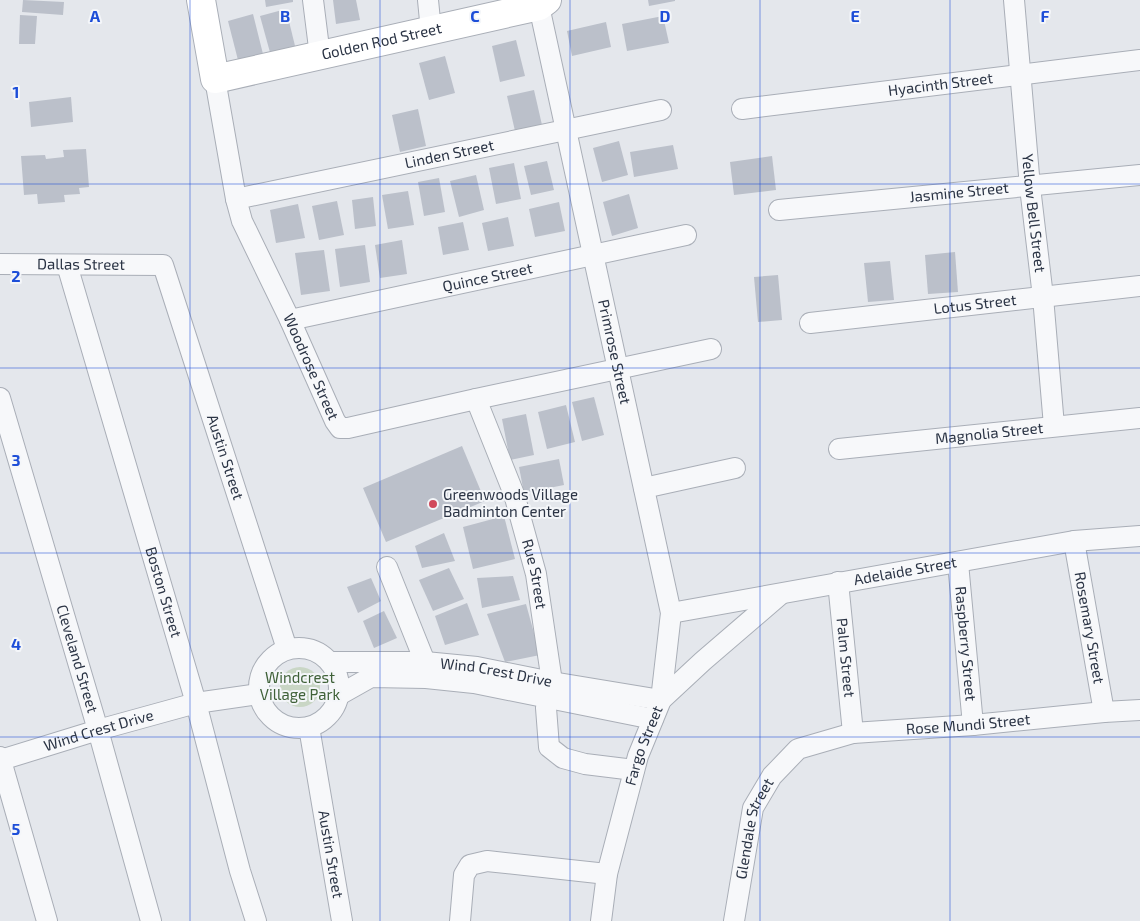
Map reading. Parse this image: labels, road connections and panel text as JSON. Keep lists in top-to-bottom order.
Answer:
{
  "streets": {
    "street": [
      "Golden Rod Street",
      "Hyacinth Street",
      "Linden Street",
      "Jasmine Street",
      "Yellow Bell Street",
      "Dallas Street",
      "Quince Street",
      "Lotus Street",
      "Primrose Street",
      "Woodrose Street",
      "Magnolia Street",
      "Austin Street",
      "Adelaide Street",
      "Rue Street",
      "Boston Street",
      "Rosemary Street",
      "Raspberry Street",
      "Palm Street",
      "Cleveland Street",
      "Wind Crest Drive",
      "Rose Mundi Street",
      "Fargo Street",
      "Glendale Street"
    ]
  },
  "crossings": [
    ["Golden Rod Street", "Primrose Street"],
    ["Golden Rod Street", "Woodrose Street"],
    ["Hyacinth Street", "Yellow Bell Street"],
    ["Linden Street", "Primrose Street"],
    ["Linden Street", "Woodrose Street"],
    ["Jasmine Street", "Yellow Bell Street"],
    ["Yellow Bell Street", "Lotus Street"],
    ["Yellow Bell Street", "Magnolia Street"],
    ["Dallas Street", "Austin Street"],
    ["Dallas Street", "Boston Street"],
    ["Quince Street", "Primrose Street"],
    ["Quince Street", "Woodrose Street"],
    ["Primrose Street", "Woodrose Street"],
    ["Primrose Street", "Adelaide Street"],
    ["Primrose Street", "Wind Crest Drive"],
    ["Primrose Street", "Fargo Street"],
    ["Woodrose Street", "Rue Street"],
    ["Austin Street", "Wind Crest Drive"],
    ["Adelaide Street", "Rosemary Street"],
    ["Adelaide Street", "Raspberry Street"],
    ["Adelaide Street", "Palm Street"],
    ["Adelaide Street", "Fargo Street"],
    ["Rue Street", "Wind Crest Drive"],
    ["Rue Street", "Fargo Street"],
    ["Boston Street", "Wind Crest Drive"],
    ["Rosemary Street", "Rose Mundi Street"],
    ["Raspberry Street", "Rose Mundi Street"],
    ["Palm Street", "Rose Mundi Street"],
    ["Cleveland Street", "Wind Crest Drive"],
    ["Wind Crest Drive", "Fargo Street"],
    ["Rose Mundi Street", "Glendale Street"]
  ],
  "parks": ["Windcrest Village Park"],
  "places": ["Greenwoods Village Badminton Center"],
  "grid": {
    "columns": [
      "A",
      "B",
      "C",
      "D",
      "E",
      "F"
    ],
    "rows": [
      "1",
      "2",
      "3",
      "4",
      "5"
    ]
  }
}
